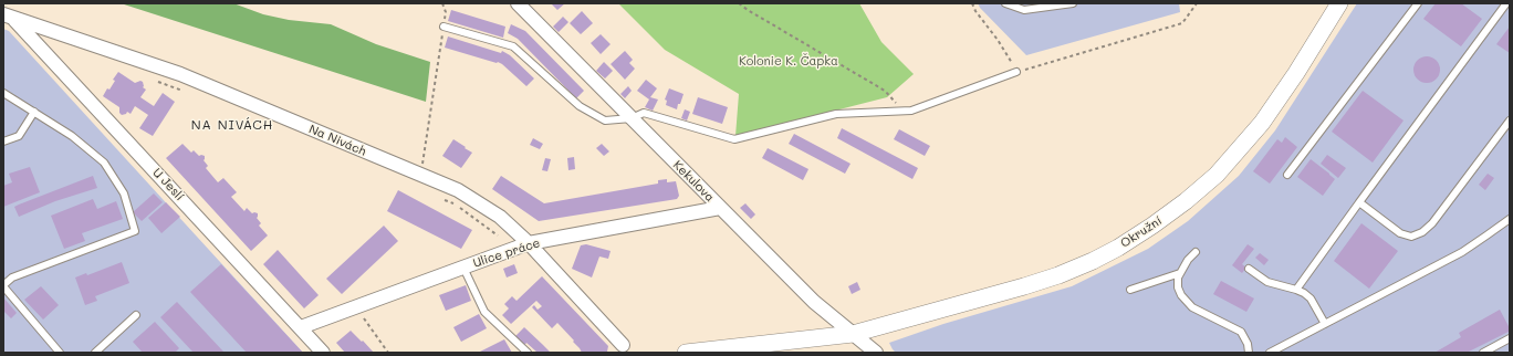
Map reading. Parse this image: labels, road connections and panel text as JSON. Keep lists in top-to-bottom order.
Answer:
{
  "streets": {
    "street": [
      "Na Nivách",
      "Kekulova",
      "U Jeslí",
      "Okružní",
      "Ulice práce"
    ]
  },
  "crossings": [
    ["Na Nivách", "U Jeslí"],
    ["Na Nivách", "Ulice práce"],
    ["Kekulova", "Okružní"],
    ["Kekulova", "Ulice práce"],
    ["U Jeslí", "Ulice práce"]
  ],
  "districts": ["NA NIVÁCH"],
  "parks": ["Kolonie K. Čapka"]
}
